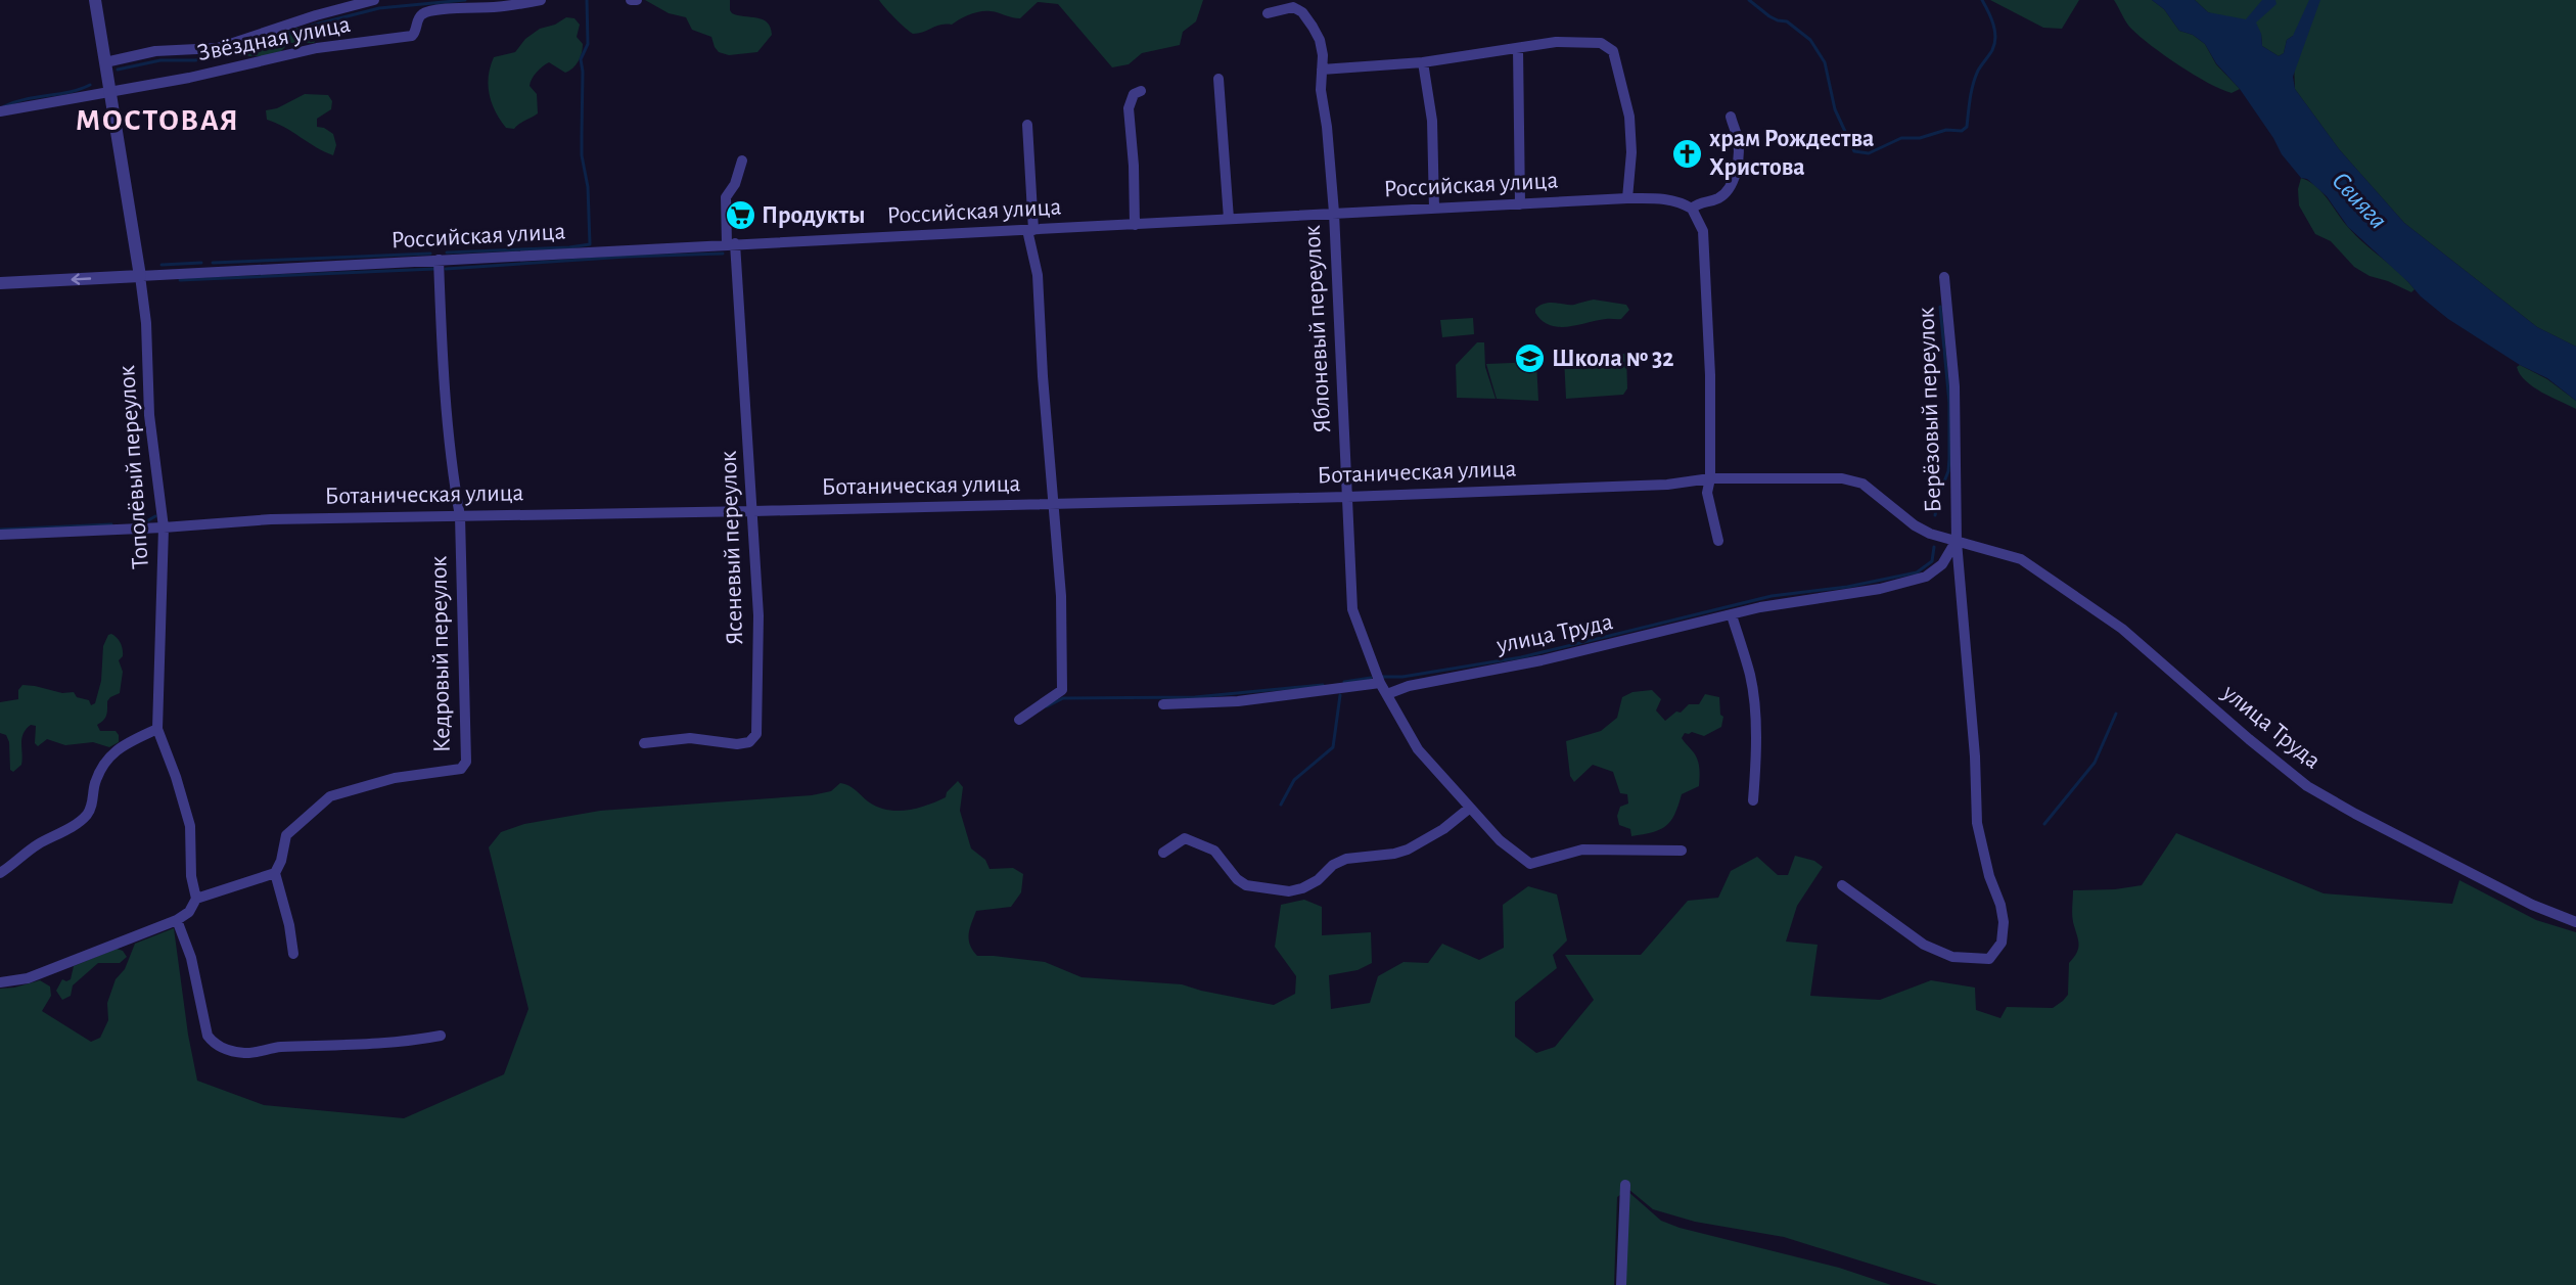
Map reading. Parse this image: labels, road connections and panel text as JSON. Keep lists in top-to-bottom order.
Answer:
{
  "streets": {
    "street": [
      "Звёздная улица",
      "Российская улица",
      "Яблоневый переулок",
      "Берёзовый переулок",
      "Тополёвый переулок",
      "Ботаническая улица",
      "Ясеневый переулок",
      "улица Труда",
      "Кедровый переулок"
    ]
  },
  "crossings": [
    ["Российская улица", "Яблоневый переулок"],
    ["Российская улица", "Тополёвый переулок"],
    ["Российская улица", "Ясеневый переулок"],
    ["Российская улица", "Кедровый переулок"],
    ["Яблоневый переулок", "Ботаническая улица"],
    ["Яблоневый переулок", "улица Труда"],
    ["Берёзовый переулок", "улица Труда"],
    ["Тополёвый переулок", "Ботаническая улица"],
    ["Ботаническая улица", "Ясеневый переулок"],
    ["Ботаническая улица", "улица Труда"],
    ["Ботаническая улица", "Кедровый переулок"]
  ],
  "districts": ["МОСТОВАЯ"],
  "water": ["Свияга"],
  "places": {
    "church": ["храм Рождества Христова"],
    "supermarket": ["Продукты"],
    "school or university": ["Школа № 32"]
  }
}
